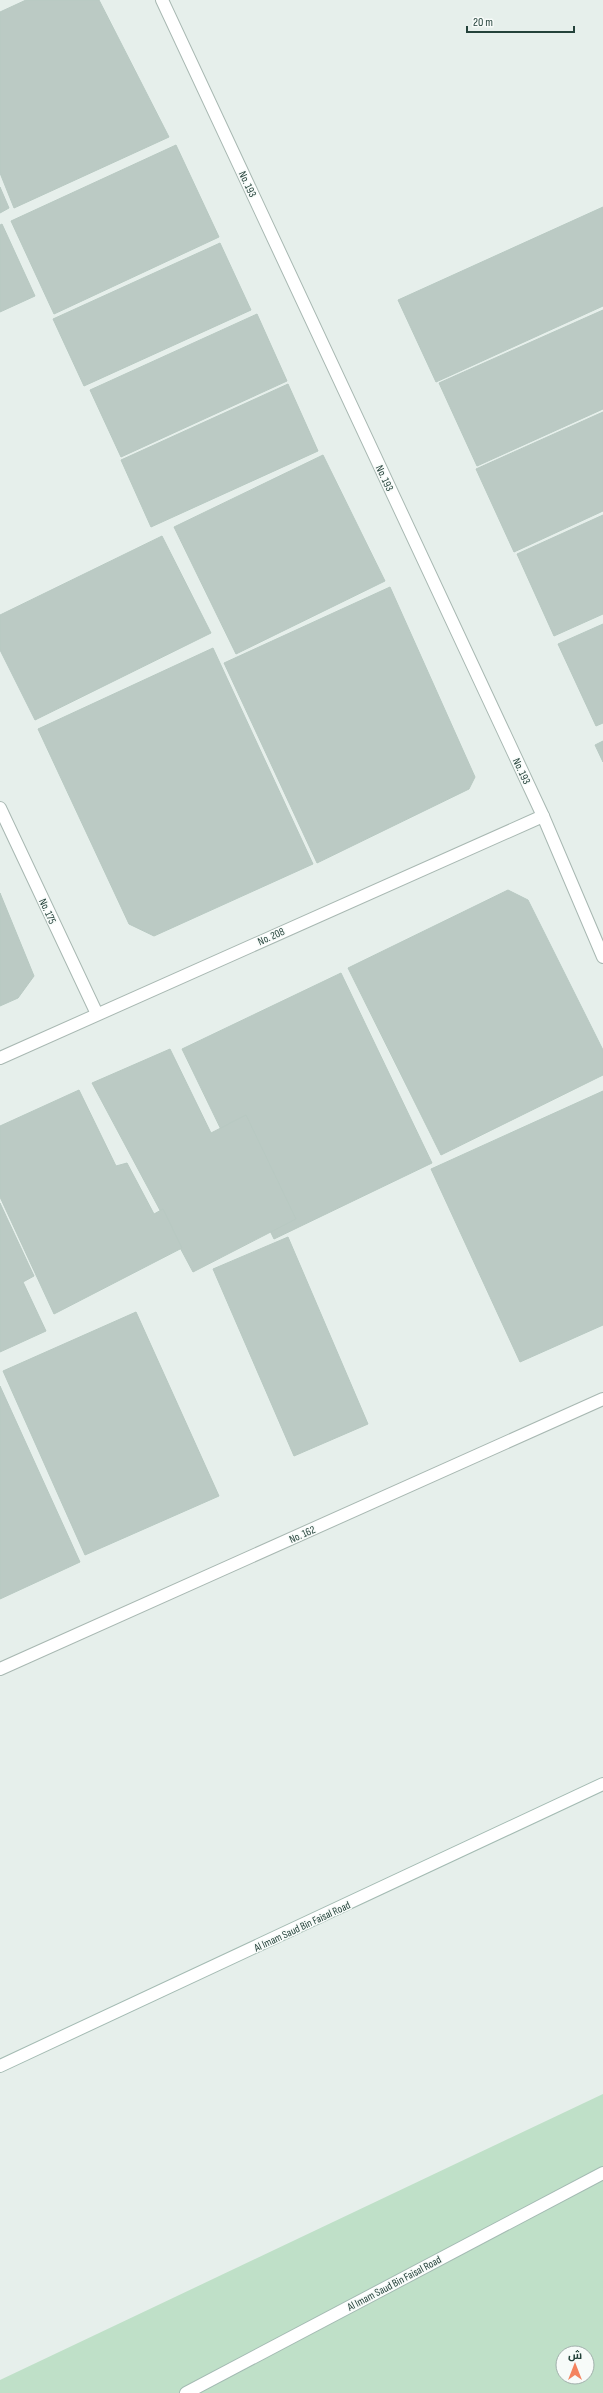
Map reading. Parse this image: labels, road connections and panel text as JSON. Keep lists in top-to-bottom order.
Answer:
{
  "streets": {
    "street": [
      "No. 193",
      "No. 175",
      "No. 208",
      "No. 162",
      "Al Imam Saud Bin Faisal Road"
    ]
  },
  "crossings": [
    ["No. 193", "No. 208"],
    ["No. 175", "No. 208"]
  ],
  "scale_bar": "20 m",
  "north": "top"
}
